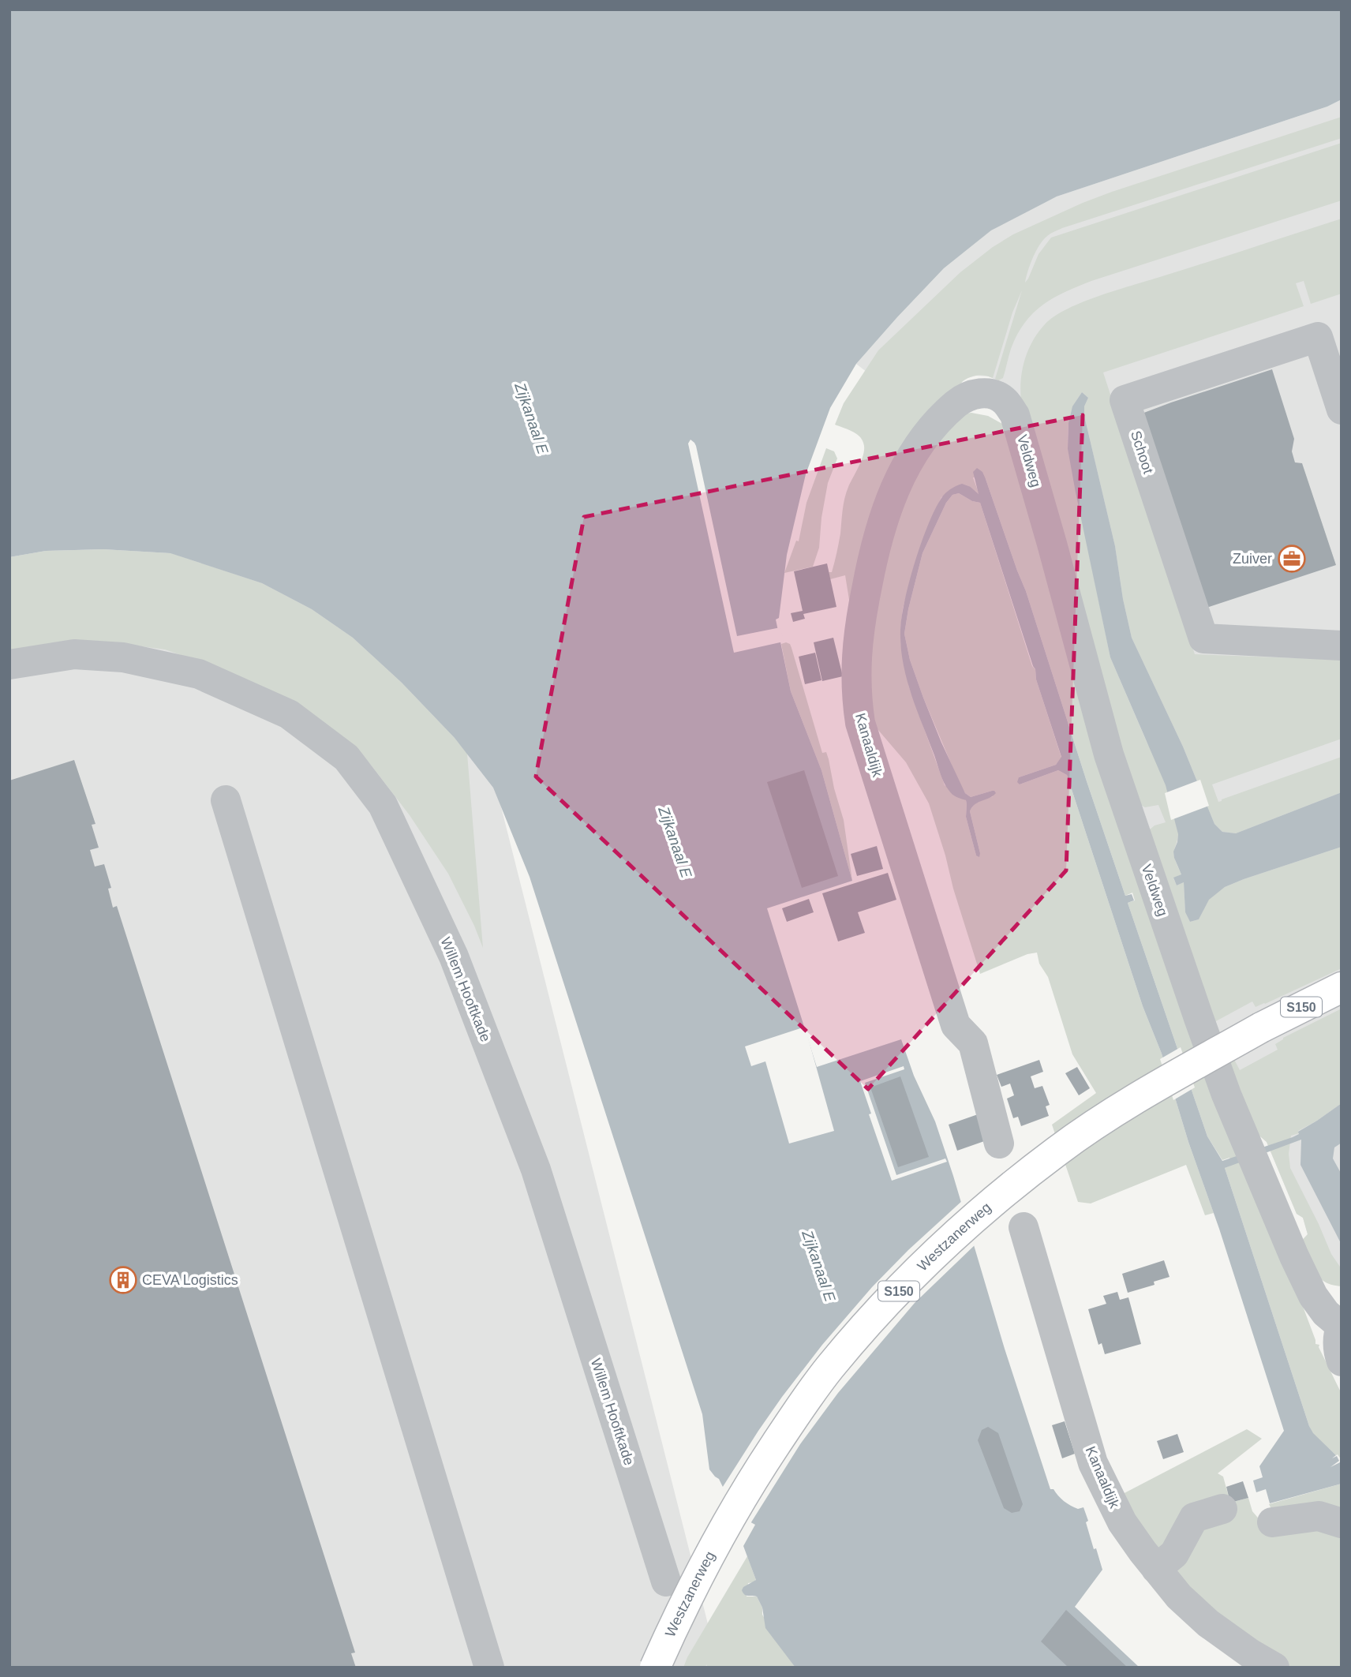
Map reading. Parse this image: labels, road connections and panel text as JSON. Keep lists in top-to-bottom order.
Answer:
{
  "streets": {
    "main road": ["S150", "Westzanerweg"],
    "street": [
      "Schoot",
      "Veldweg",
      "Kanaaldijk",
      "Willem Hooftkade"
    ]
  },
  "crossings": [
    ["Veldweg", "Kanaaldijk"]
  ],
  "water": ["Zijkanaal E"],
  "places": {
    "office": ["Zuiver"],
    "building": ["CEVA Logistics"]
  }
}
